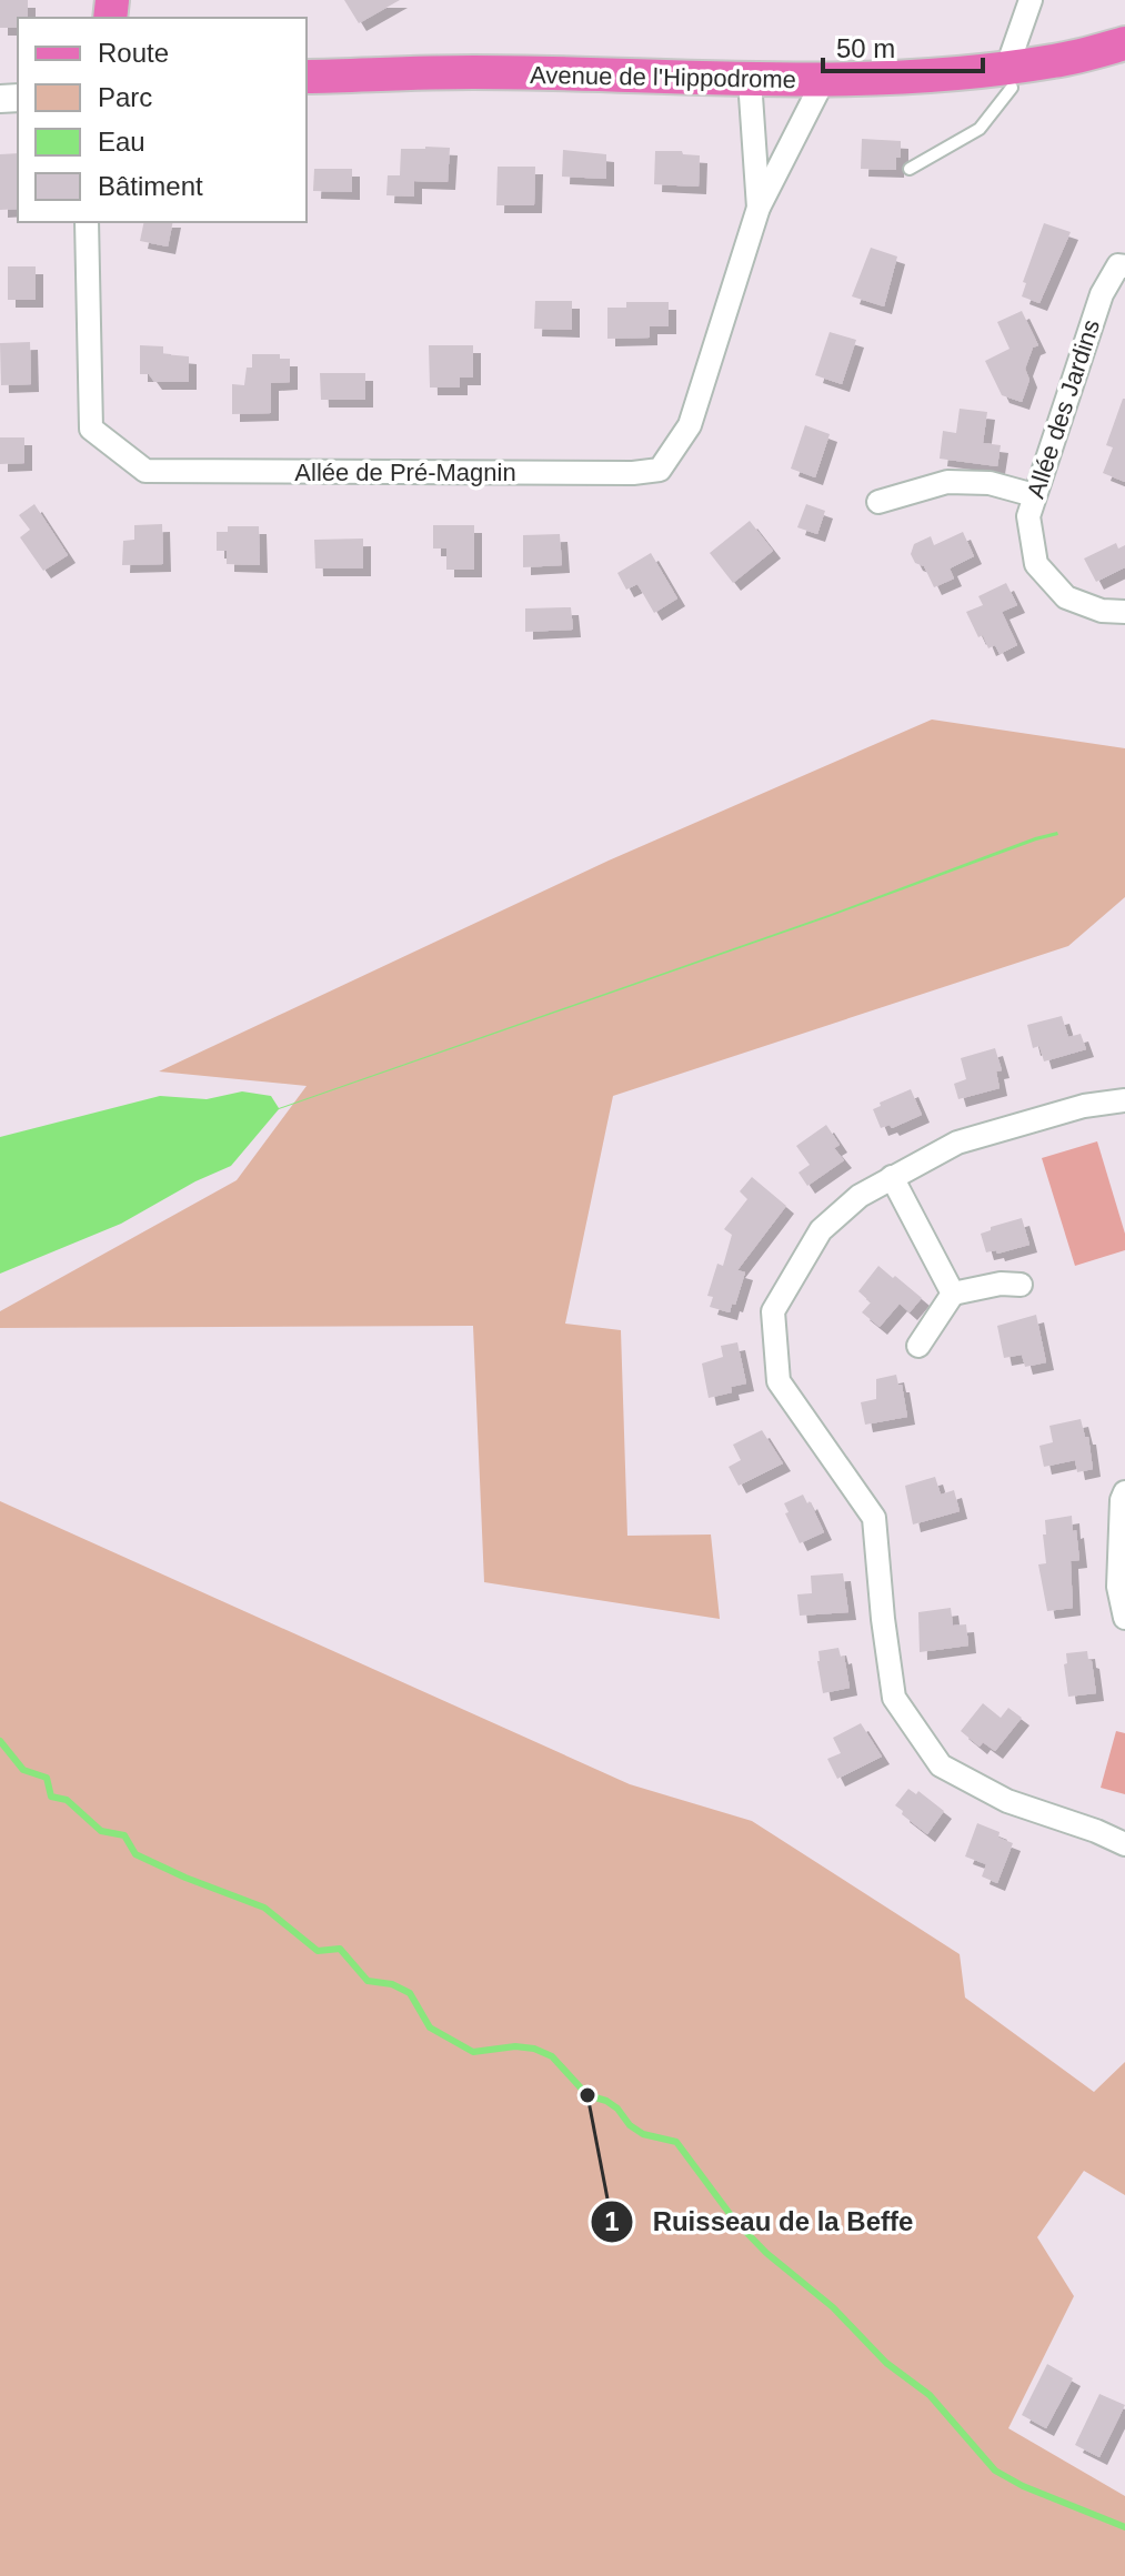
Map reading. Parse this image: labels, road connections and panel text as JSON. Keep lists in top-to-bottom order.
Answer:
{
  "streets": {
    "main road": ["Avenue de l'Hippodrome"],
    "street": ["Allée des Jardins", "Allée de Pré-Magnin"]
  },
  "crossings": [
    ["Avenue de l'Hippodrome", "Allée de Pré-Magnin"]
  ],
  "places": ["Ruisseau de la Beffe"],
  "legend": [
    "Route",
    "Parc",
    "Eau",
    "Bâtiment"
  ],
  "scale_bar": "50 m"
}
